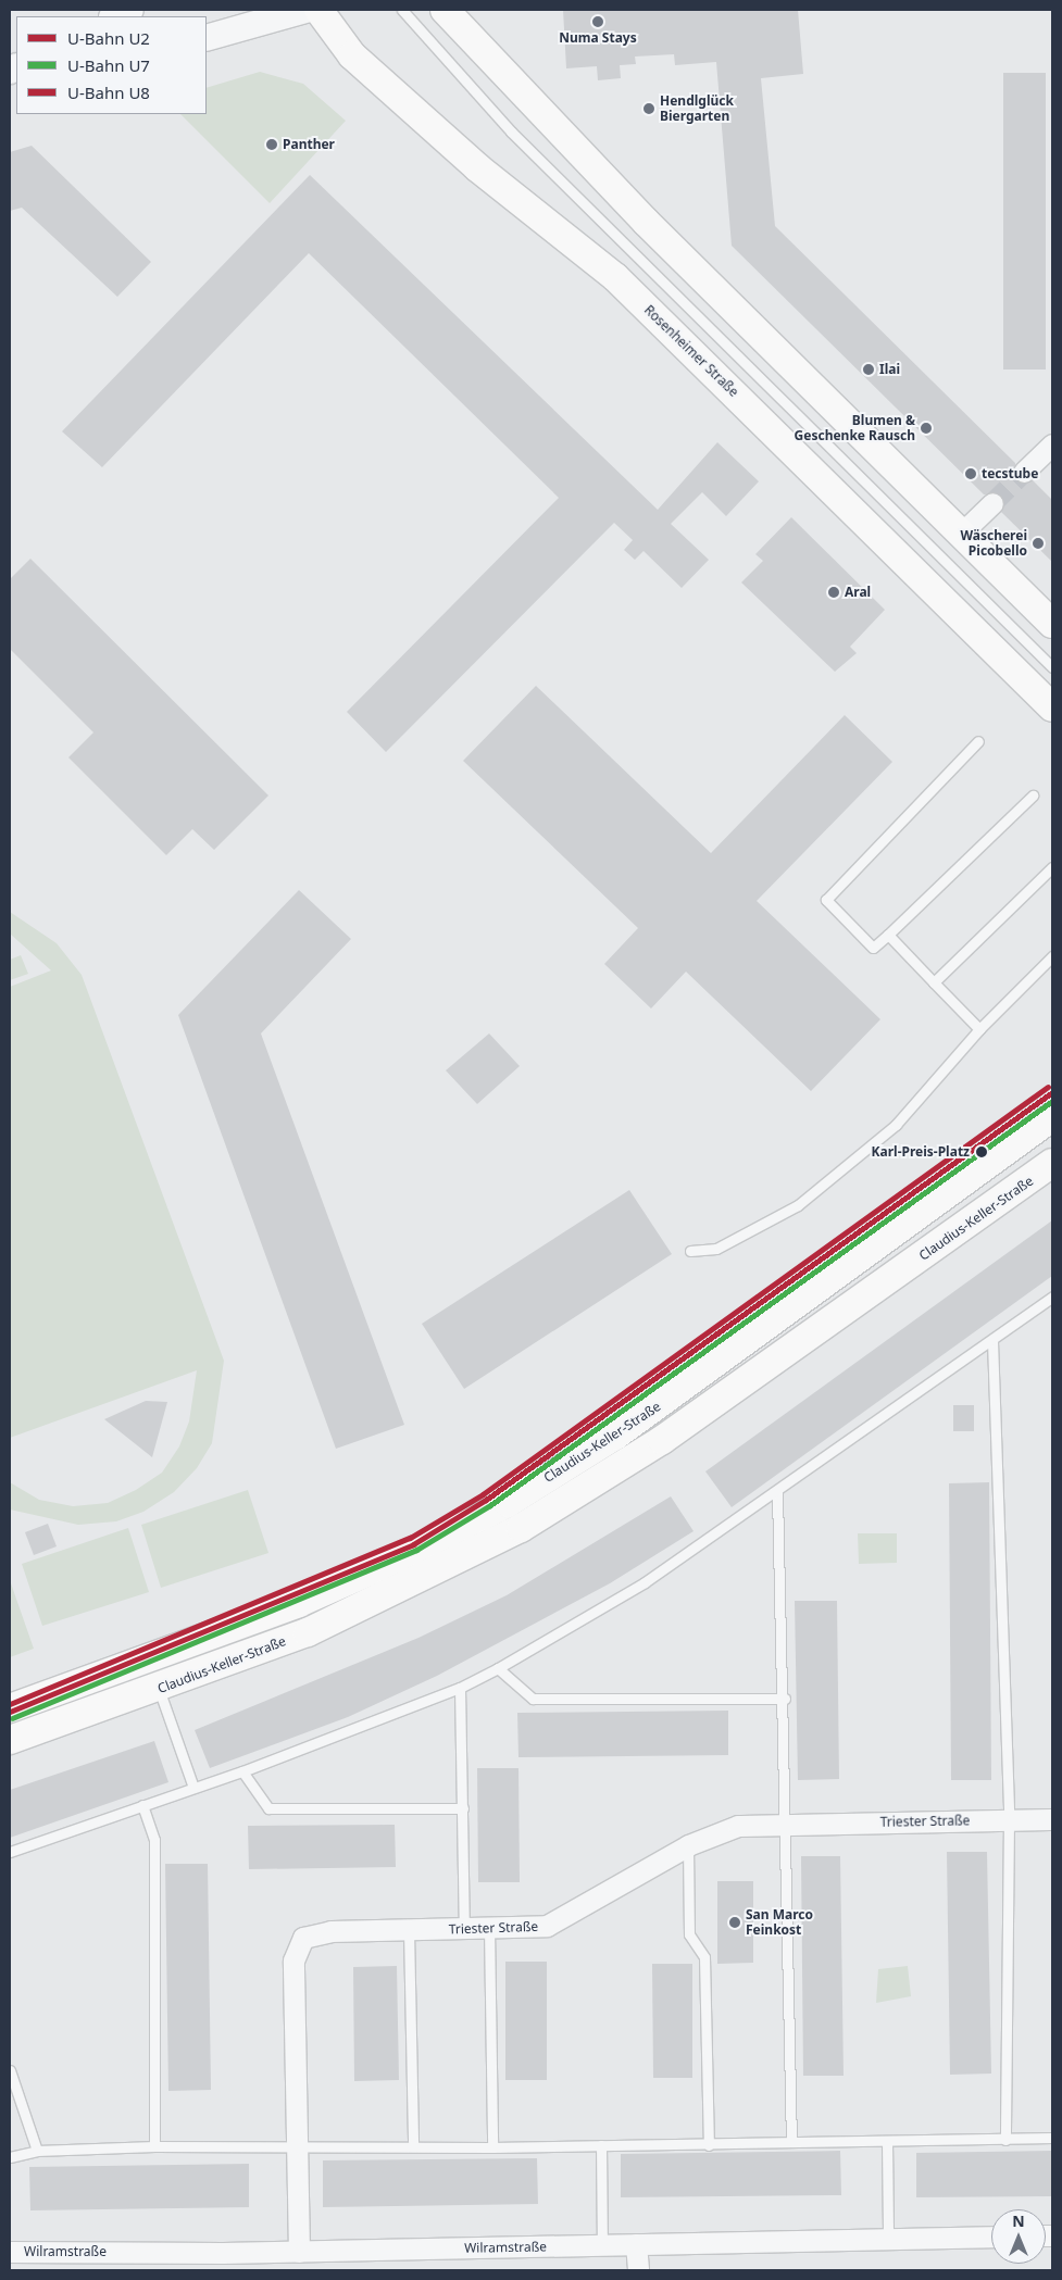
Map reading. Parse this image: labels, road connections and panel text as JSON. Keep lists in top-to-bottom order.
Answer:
{
  "streets": {
    "main road": ["Rosenheimer Straße", "Claudius-Keller-Straße"],
    "street": ["Triester Straße", "Wilramstraße"]
  },
  "crossings": [
    ["Triester Straße", "Wilramstraße"]
  ],
  "places": [
    "Numa Stays",
    "Hendlglück Biergarten",
    "Panther",
    "Ilai",
    "Blumen & Geschenke Rausch",
    "tecstube",
    "Wäscherei Picobello",
    "Aral",
    "Karl-Preis-Platz",
    "San Marco Feinkost"
  ],
  "lines": ["metro line U8", "metro line U2", "metro line U7"],
  "legend": ["U-Bahn U2", "U-Bahn U7", "U-Bahn U8"],
  "north": "top"
}
